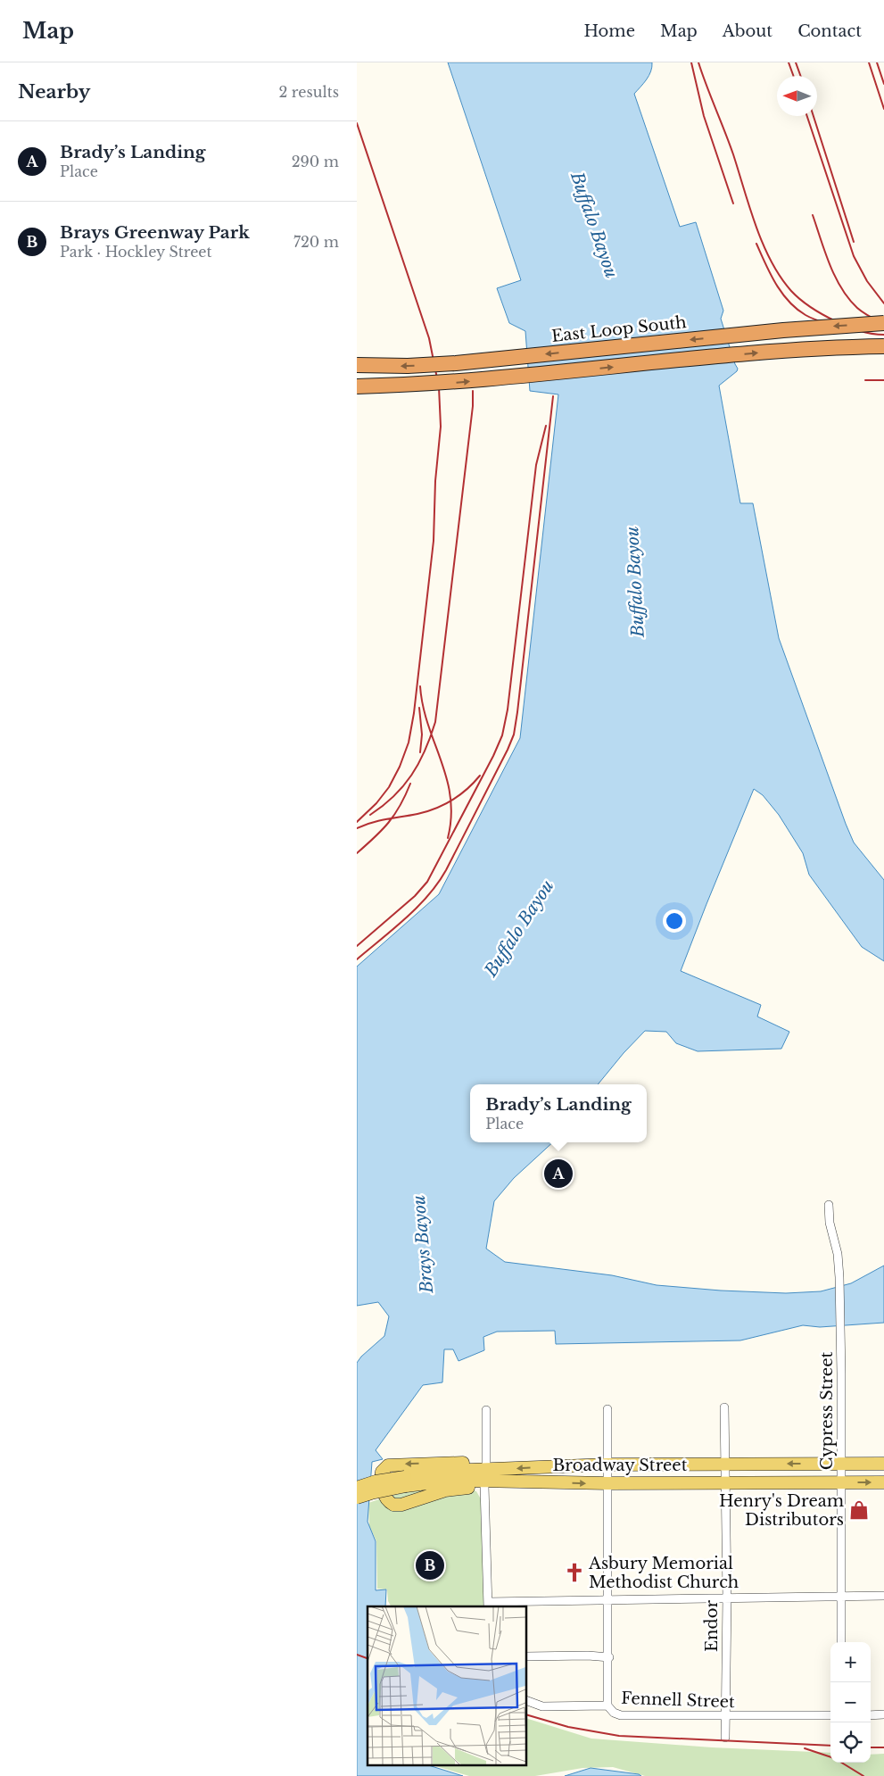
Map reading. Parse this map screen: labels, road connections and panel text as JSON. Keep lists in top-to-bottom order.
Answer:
{
  "streets": {
    "highway": ["East Loop South"],
    "main road": ["Broadway Street"],
    "street": ["Cypress Street", "Endor", "Fennell Street"]
  },
  "crossings": [
    ["Cypress Street", "Broadway Street"],
    ["Broadway Street", "Endor"],
    ["Endor", "Fennell Street"]
  ],
  "water": ["Buffalo Bayou", "Brays Bayou"],
  "places": {
    "shop": ["Henry's Dream Distributors"],
    "church": ["Asbury Memorial Methodist Church"]
  },
  "north": "left",
  "page": {
    "header": "Map",
    "nav": [
      "Home",
      "Map",
      "About",
      "Contact"
    ],
    "heading": ["Nearby", "2 results"],
    "list": [
      {
        "mark": "A",
        "name": "Brady’s Landing",
        "note": "Place",
        "value": "290 m"
      },
      {
        "mark": "B",
        "name": "Brays Greenway Park",
        "note": "Park · Hockley Street",
        "value": "720 m"
      }
    ],
    "popup": ["Brady’s Landing", "Place"],
    "pins": ["A", "B"],
    "map_buttons": ["+", "−"]
  }
}
